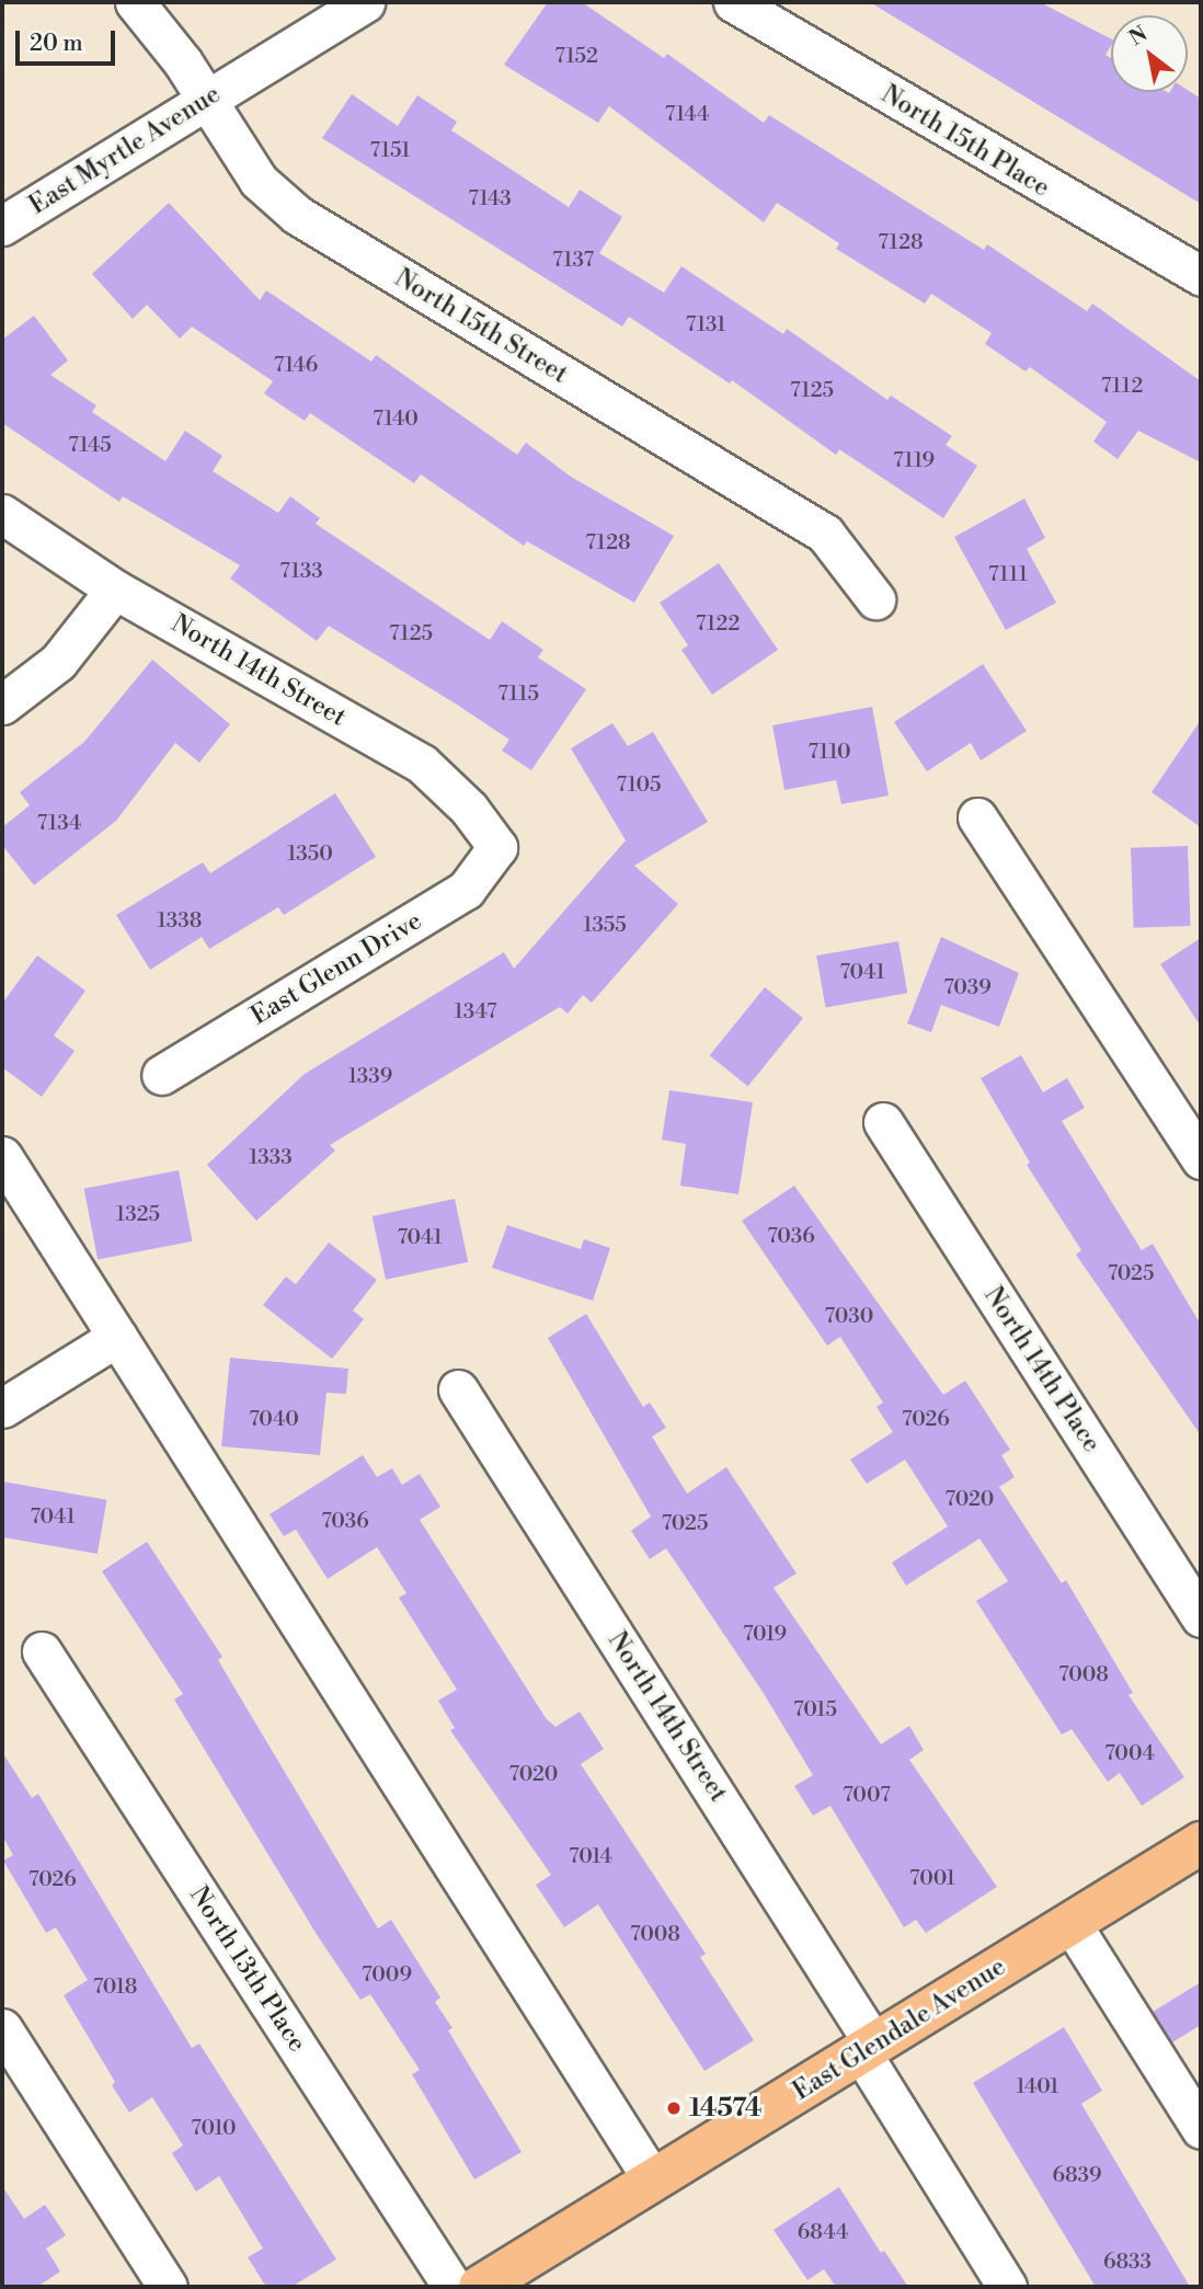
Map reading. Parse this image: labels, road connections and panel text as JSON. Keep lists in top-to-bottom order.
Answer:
{
  "streets": {
    "main road": ["East Glendale Avenue"],
    "street": [
      "North 15th Place",
      "East Myrtle Avenue",
      "North 15th Street",
      "North 14th Street",
      "East Glenn Drive",
      "North 14th Place",
      "North 13th Place"
    ]
  },
  "crossings": [
    ["East Myrtle Avenue", "North 15th Street"],
    ["North 14th Street", "East Glenn Drive"],
    ["North 14th Street", "East Glendale Avenue"]
  ],
  "places": ["14574"],
  "house_numbers": [
    "7152",
    "7144",
    "7151",
    "7143",
    "7128",
    "7137",
    "7131",
    "7146",
    "7112",
    "7125",
    "7140",
    "7145",
    "7119",
    "7128",
    "7133",
    "7111",
    "7122",
    "7125",
    "7115",
    "7110",
    "7105",
    "7134",
    "1350",
    "1338",
    "1355",
    "7041",
    "7039",
    "1347",
    "1339",
    "1333",
    "1325",
    "7036",
    "7041",
    "7025",
    "7030",
    "7040",
    "7026",
    "7020",
    "7041",
    "7036",
    "7025",
    "7019",
    "7008",
    "7015",
    "7004",
    "7020",
    "7007",
    "7014",
    "7001",
    "7026",
    "7008",
    "7009",
    "7018",
    "1401",
    "7010",
    "6839",
    "6844",
    "6833"
  ],
  "scale_bar": "20 m",
  "north": "top left"
}
